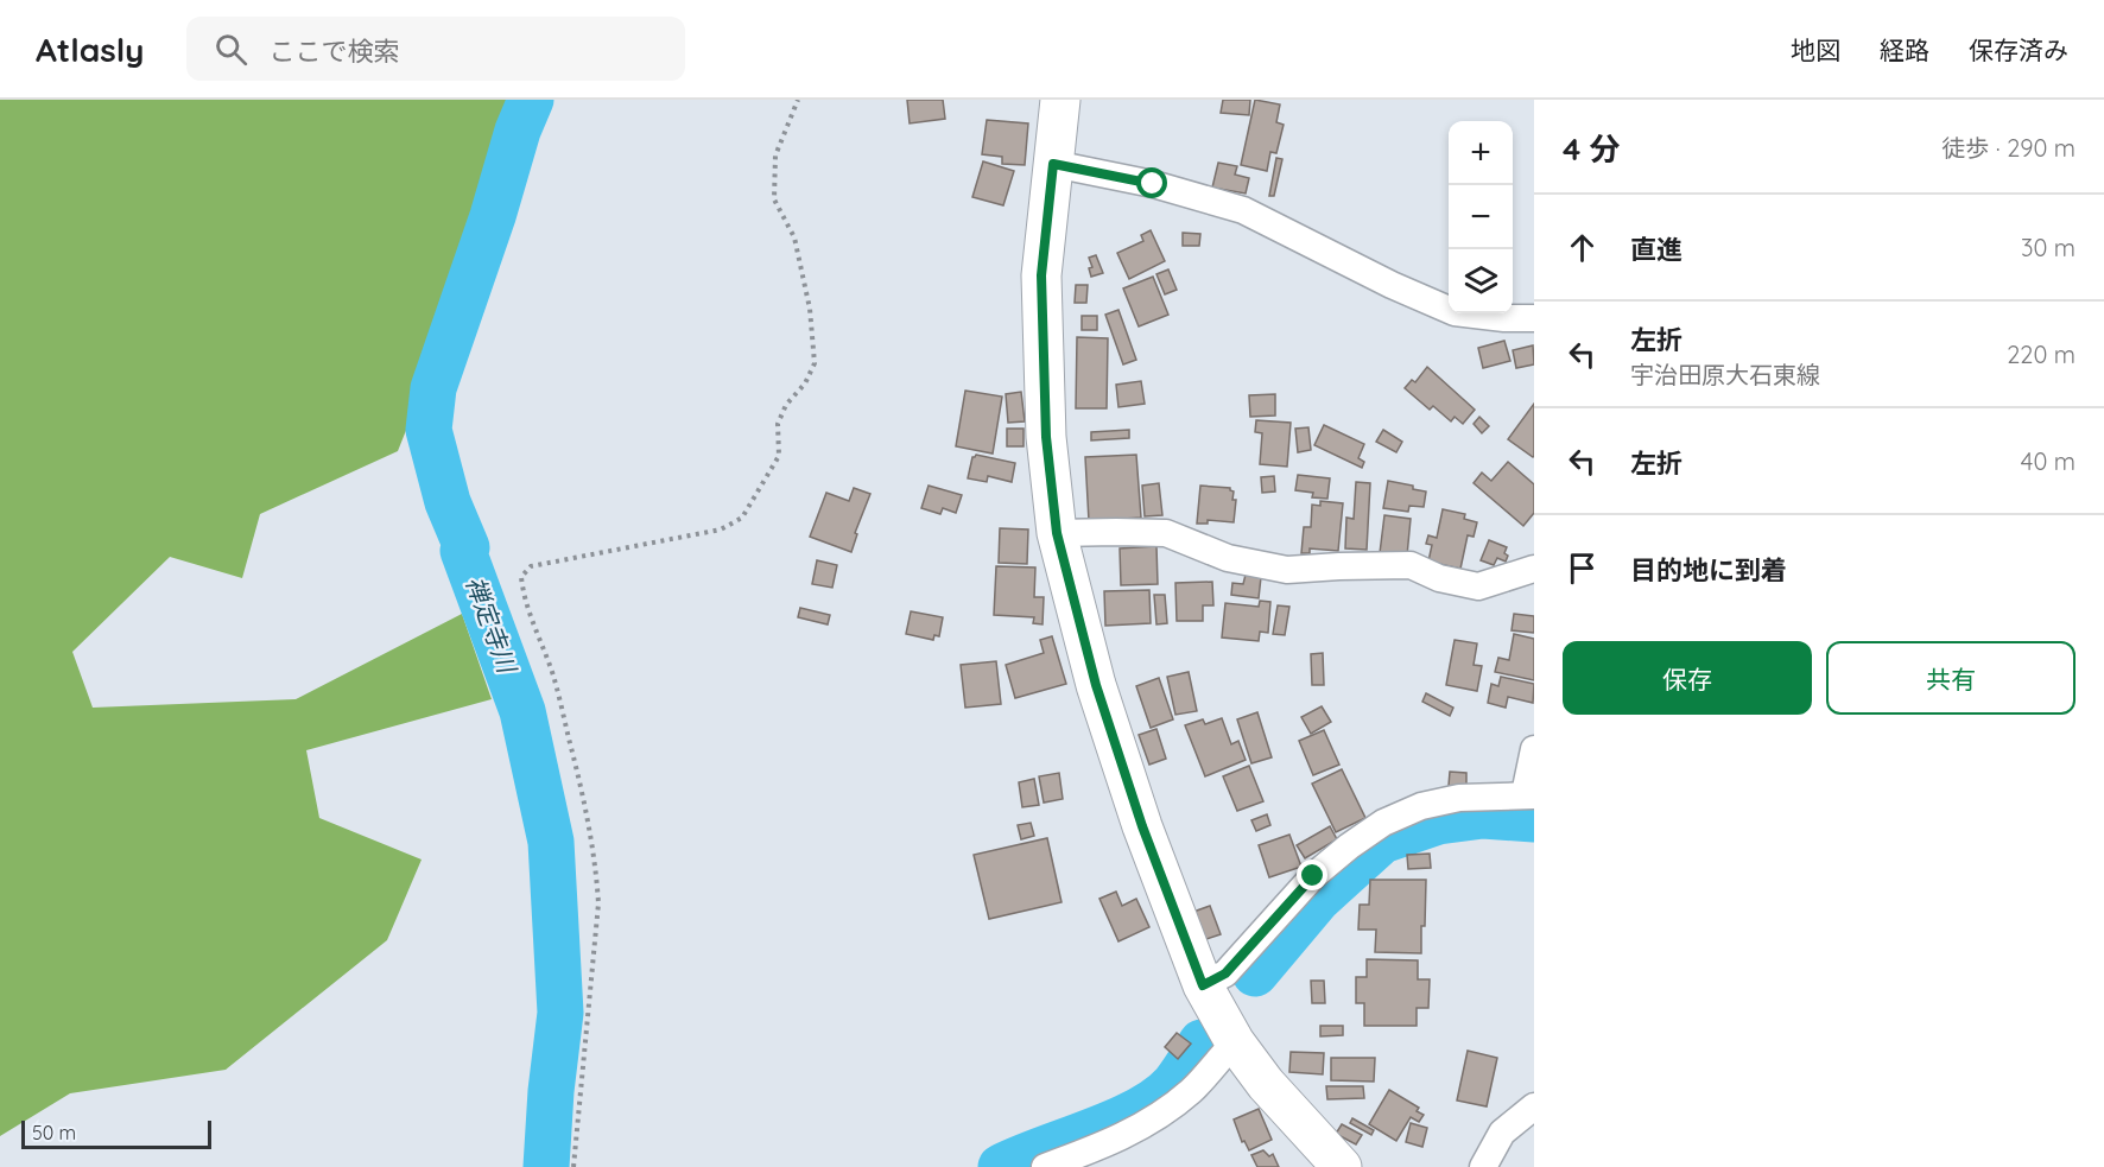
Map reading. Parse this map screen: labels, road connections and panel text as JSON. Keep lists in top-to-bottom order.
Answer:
{
  "water": ["禅定寺川"],
  "scale_bar": "50 m",
  "page": {
    "header": "Atlasly",
    "search": "ここで検索",
    "nav": ["地図", "経路", "保存済み"],
    "heading": ["4 分", "徒歩 · 290 m"],
    "map_buttons": ["+", "−"],
    "list": [
      ["直進", "30 m"],
      ["左折", "宇治田原大石東線", "220 m"],
      ["左折", "40 m"],
      "目的地に到着"
    ],
    "buttons": ["保存", "共有"],
    "scale": "50 m"
  }
}
